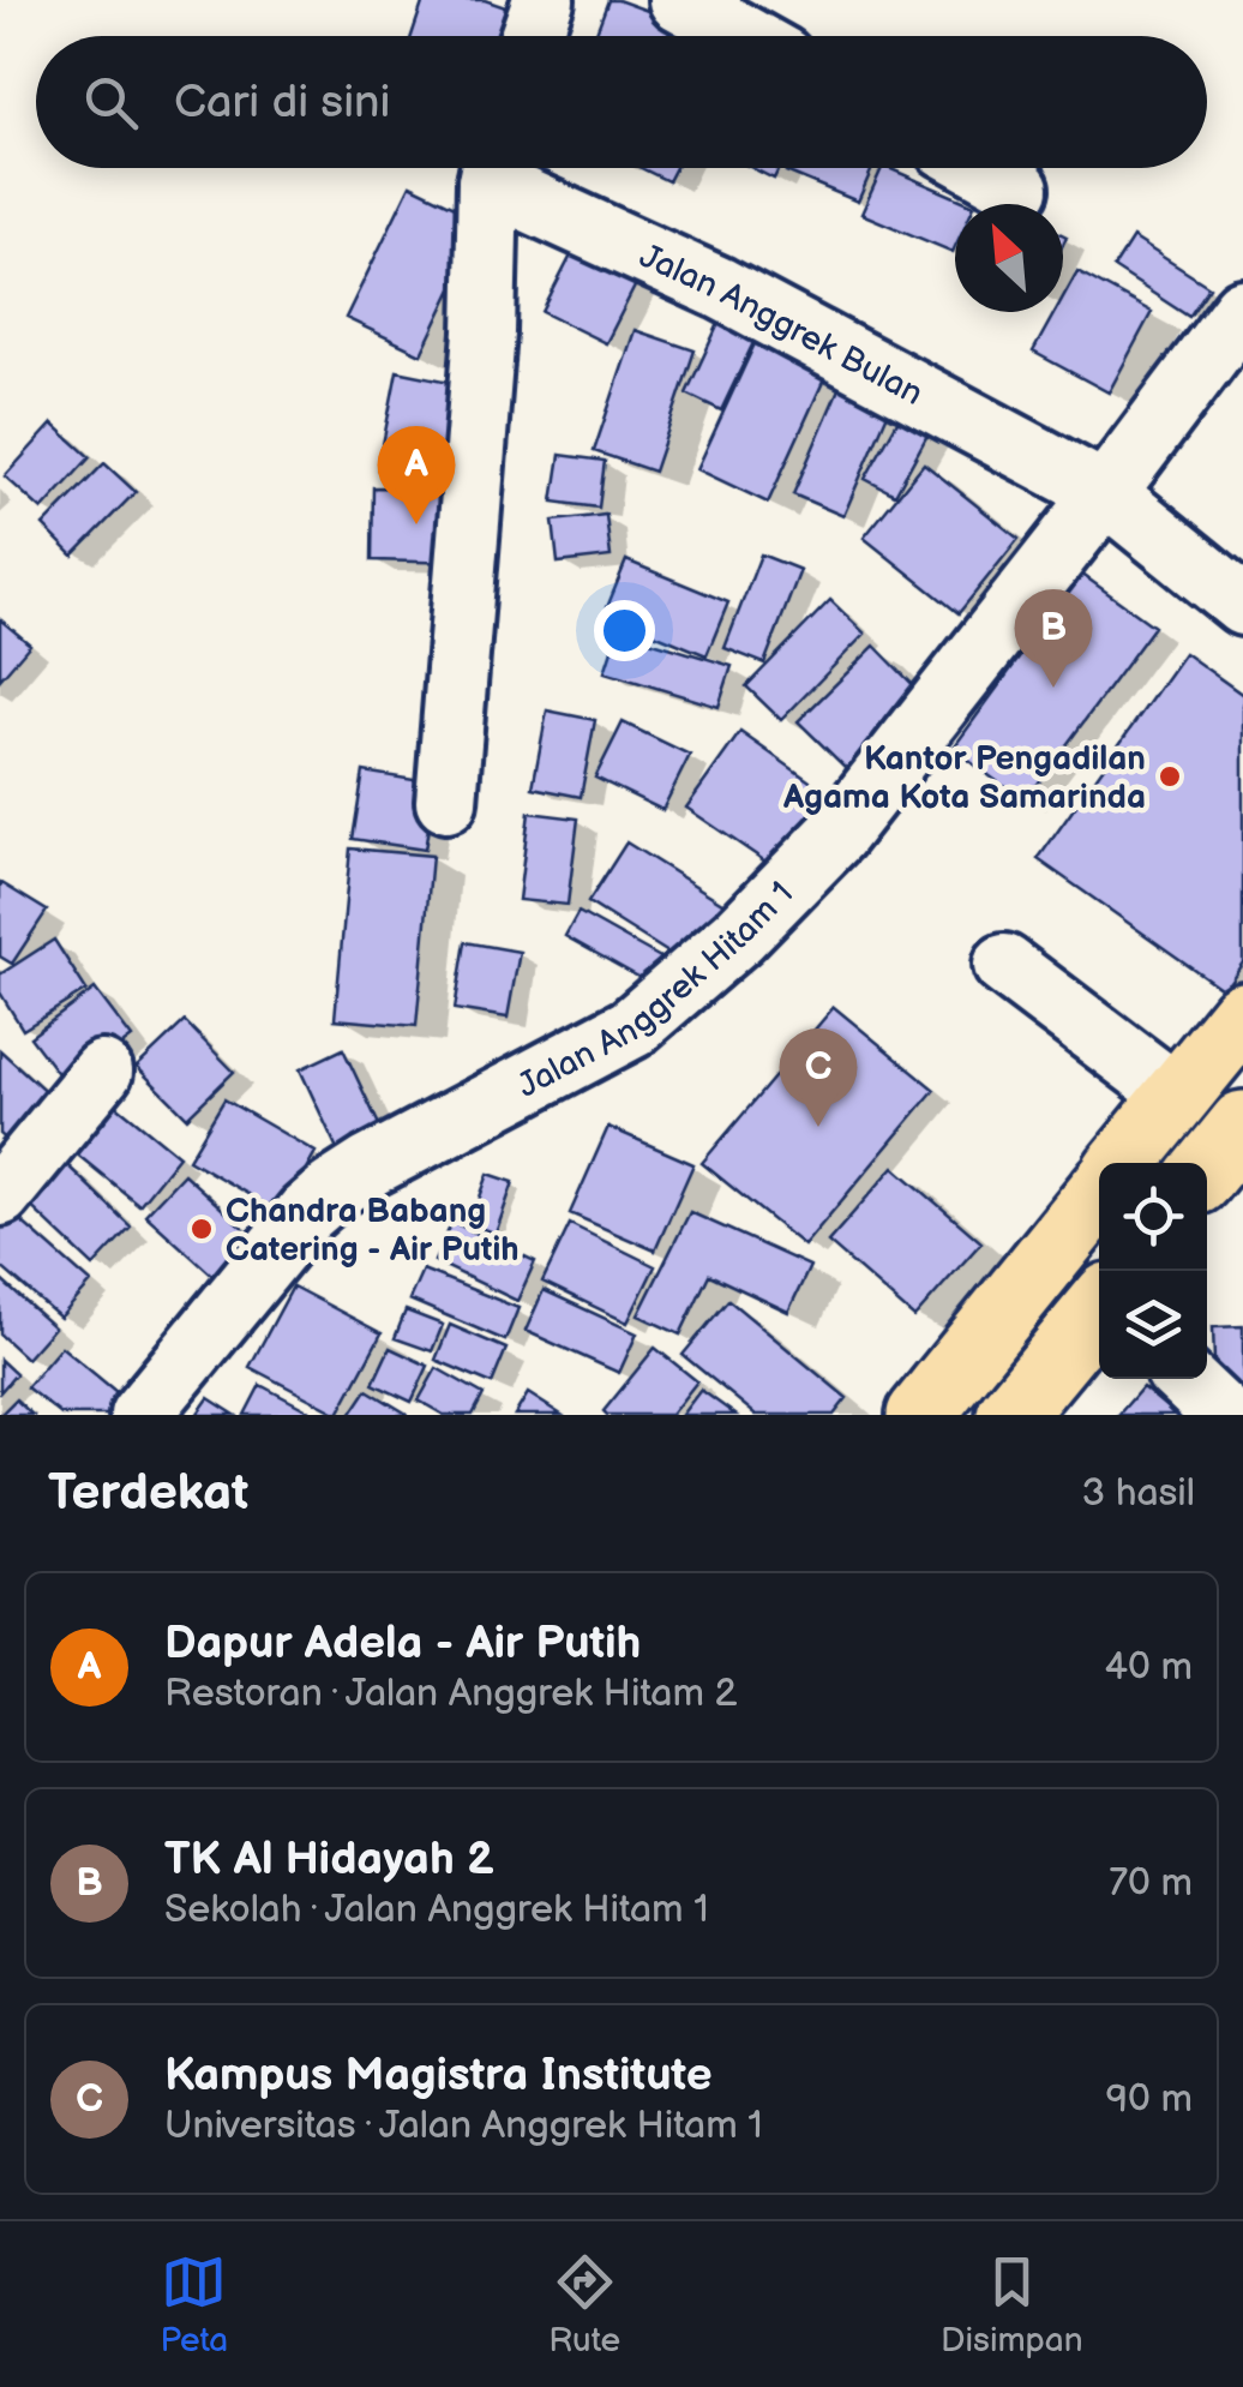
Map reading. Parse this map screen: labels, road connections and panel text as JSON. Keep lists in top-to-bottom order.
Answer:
{
  "streets": {
    "street": ["Jalan Anggrek Bulan", "Jalan Anggrek Hitam 1"]
  },
  "crossings": [
    ["Jalan Anggrek Bulan", "Jalan Anggrek Hitam 1"]
  ],
  "places": ["Kantor Pengadilan Agama Kota Samarinda", "Chandra Babang Catering - Air Putih"],
  "north": "top left",
  "page": {
    "search": "Cari di sini",
    "pins": ["A", "B", "C"],
    "heading": ["Terdekat", "3 hasil"],
    "list": [
      {
        "mark": "A",
        "name": "Dapur Adela - Air Putih",
        "note": "Restoran · Jalan Anggrek Hitam 2",
        "value": "40 m"
      },
      {
        "mark": "B",
        "name": "TK Al Hidayah 2",
        "note": "Sekolah · Jalan Anggrek Hitam 1",
        "value": "70 m"
      },
      {
        "mark": "C",
        "name": "Kampus Magistra Institute",
        "note": "Universitas · Jalan Anggrek Hitam 1",
        "value": "90 m"
      }
    ],
    "nav": ["Peta", "Rute", "Disimpan"]
  }
}
